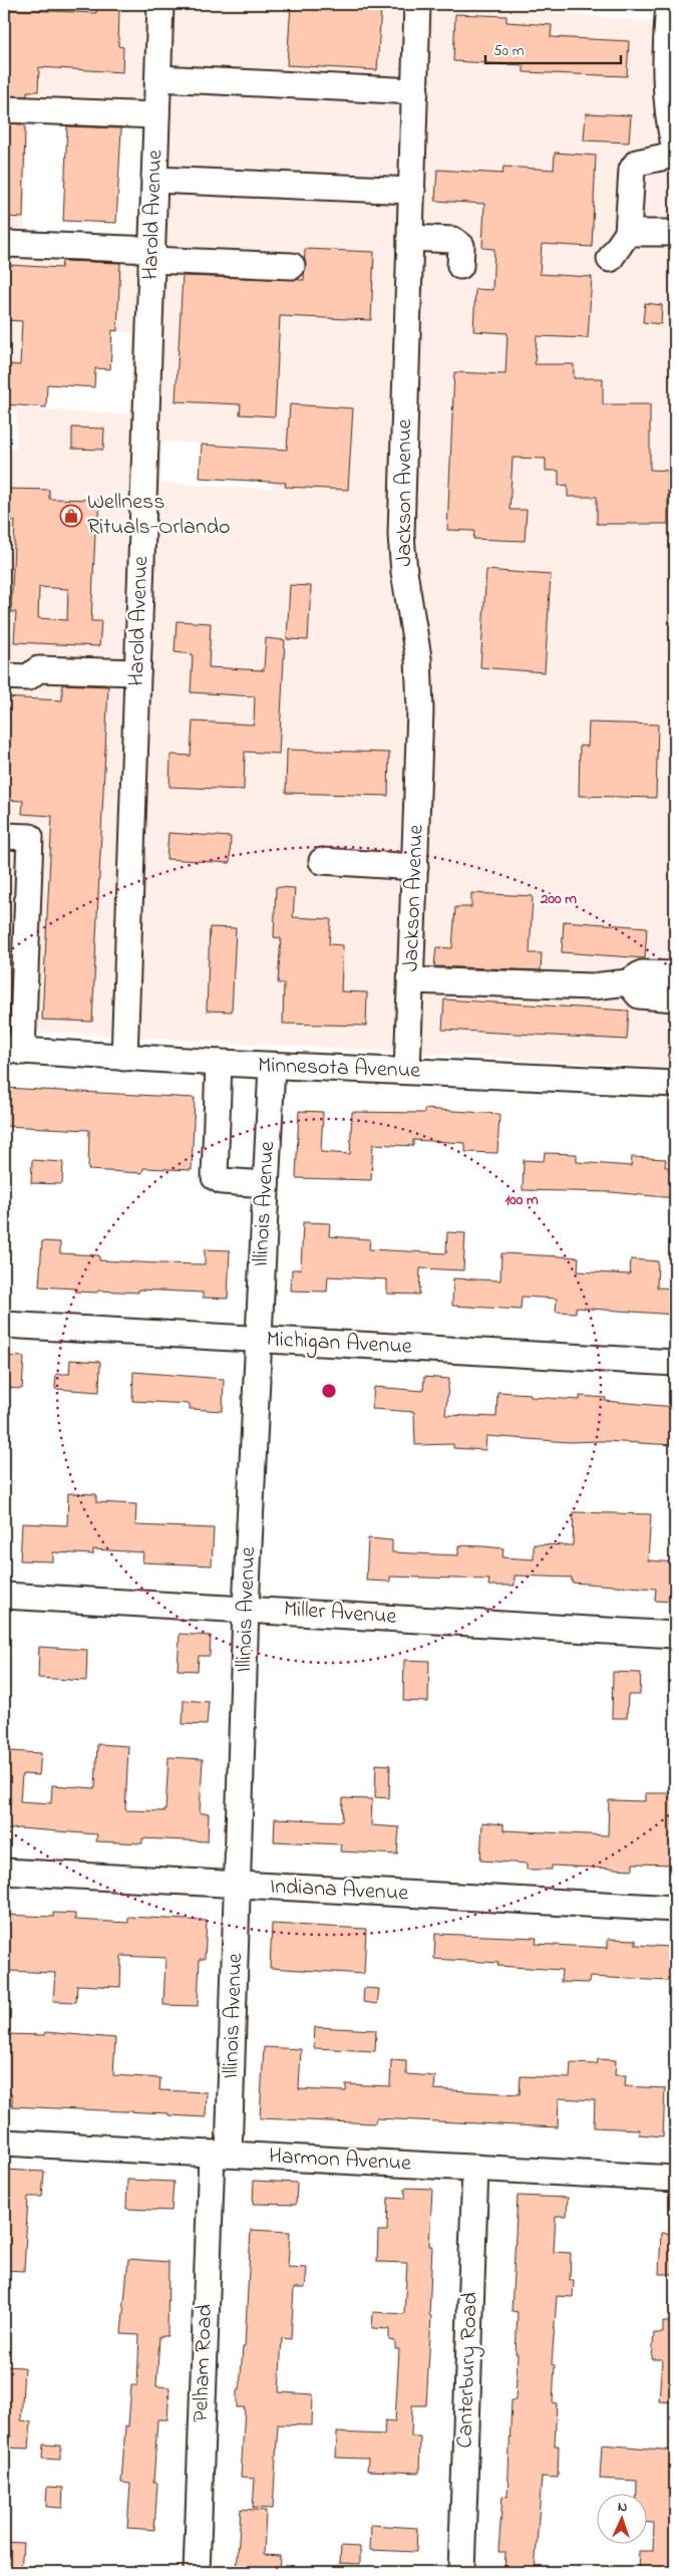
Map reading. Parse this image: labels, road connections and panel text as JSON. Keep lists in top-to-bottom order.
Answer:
{
  "streets": {
    "street": [
      "Harold Avenue",
      "Jackson Avenue",
      "Minnesota Avenue",
      "Illinois Avenue",
      "Michigan Avenue",
      "Miller Avenue",
      "Indiana Avenue",
      "Harmon Avenue",
      "Pelham Road",
      "Canterbury Road"
    ]
  },
  "crossings": [
    ["Harold Avenue", "Minnesota Avenue"],
    ["Jackson Avenue", "Minnesota Avenue"],
    ["Minnesota Avenue", "Illinois Avenue"],
    ["Illinois Avenue", "Michigan Avenue"],
    ["Illinois Avenue", "Miller Avenue"],
    ["Illinois Avenue", "Indiana Avenue"],
    ["Illinois Avenue", "Harmon Avenue"],
    ["Illinois Avenue", "Pelham Road"],
    ["Harmon Avenue", "Pelham Road"],
    ["Harmon Avenue", "Canterbury Road"]
  ],
  "places": {
    "shop": ["Wellness Rituals-Orlando"]
  },
  "scale_bar": "50 m",
  "north": "top",
  "rings": ["200 m", "100 m"]
}
